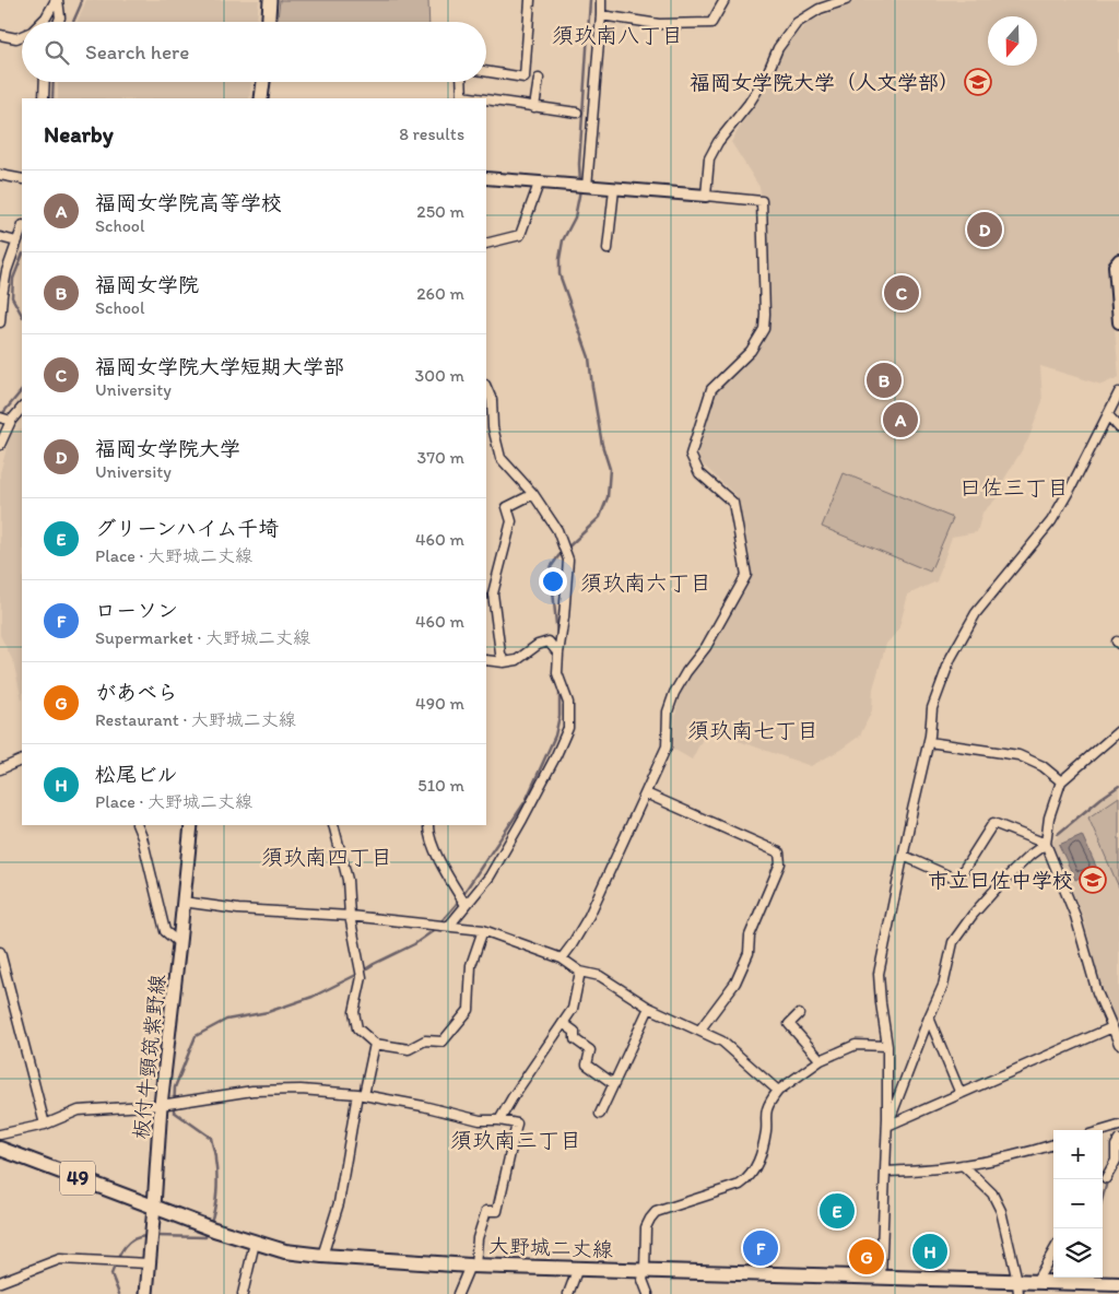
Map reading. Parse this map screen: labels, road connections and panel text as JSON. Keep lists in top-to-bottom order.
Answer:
{
  "streets": {
    "main road": ["板付牛頸筑紫野線", "49", "大野城二丈線"]
  },
  "crossings": [
    ["板付牛頸筑紫野線", "大野城二丈線"]
  ],
  "districts": [
    "須玖南八丁目",
    "曰佐三丁目",
    "須玖南六丁目",
    "須玖南七丁目",
    "須玖南四丁目",
    "須玖南三丁目"
  ],
  "places": {
    "school or university": ["福岡女学院大学（人文学部）", "市立曰佐中学校"]
  },
  "north": "bottom",
  "page": {
    "search": "Search here",
    "heading": ["Nearby", "8 results"],
    "list": [
      {
        "mark": "A",
        "name": "福岡女学院高等学校",
        "note": "School",
        "value": "250 m"
      },
      {
        "mark": "B",
        "name": "福岡女学院",
        "note": "School",
        "value": "260 m"
      },
      {
        "mark": "C",
        "name": "福岡女学院大学短期大学部",
        "note": "University",
        "value": "300 m"
      },
      {
        "mark": "D",
        "name": "福岡女学院大学",
        "note": "University",
        "value": "370 m"
      },
      {
        "mark": "E",
        "name": "グリーンハイム千埼",
        "note": "Place · 大野城二丈線",
        "value": "460 m"
      },
      {
        "mark": "F",
        "name": "ローソン",
        "note": "Supermarket · 大野城二丈線",
        "value": "460 m"
      },
      {
        "mark": "G",
        "name": "があべら",
        "note": "Restaurant · 大野城二丈線",
        "value": "490 m"
      },
      {
        "mark": "H",
        "name": "松尾ビル",
        "note": "Place · 大野城二丈線",
        "value": "510 m"
      }
    ],
    "pins": [
      "D",
      "C",
      "B",
      "A",
      "E",
      "F",
      "H",
      "G"
    ],
    "map_buttons": ["+", "−"]
  }
}
